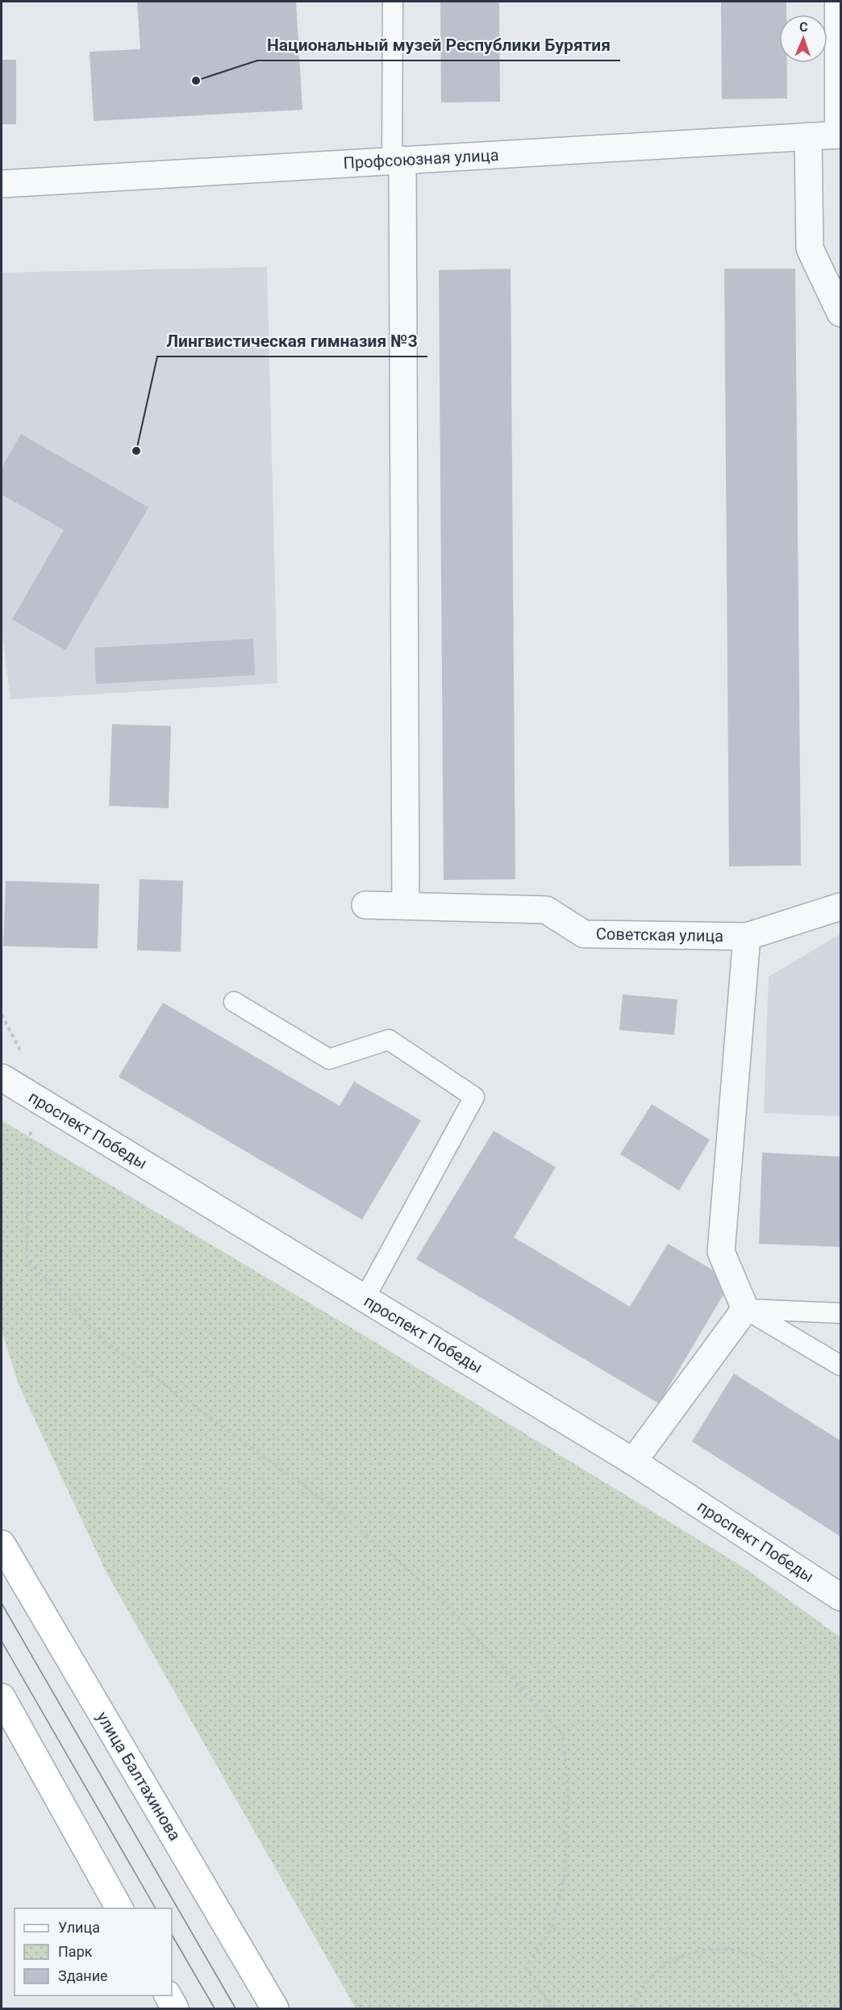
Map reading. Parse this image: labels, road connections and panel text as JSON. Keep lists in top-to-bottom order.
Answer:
{
  "streets": {
    "main road": ["улица Балтахинова"],
    "street": ["Профсоюзная улица", "Советская улица", "проспект Победы"]
  },
  "places": ["Национальный музей Республики Бурятия", "Лингвистическая гимназия №3"],
  "legend": ["Улица", "Парк", "Здание"],
  "north": "top"
}
